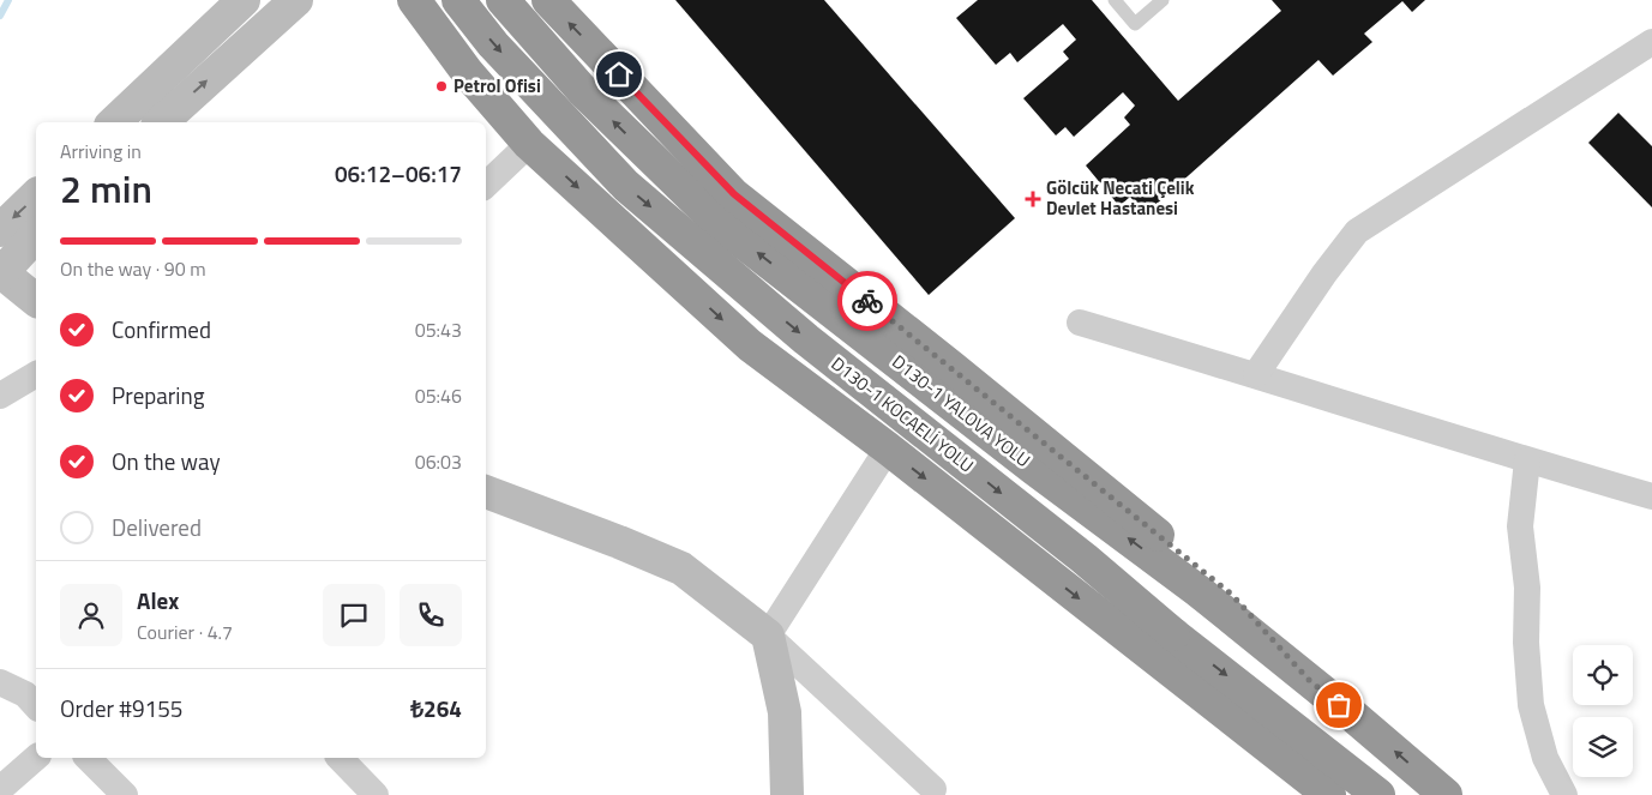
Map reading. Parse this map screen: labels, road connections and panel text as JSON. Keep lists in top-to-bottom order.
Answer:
{
  "streets": {
    "highway": ["D130-1 YALOVA YOLU", "D130-1 KOCAELİ YOLU"]
  },
  "places": {
    "other": ["Petrol Ofisi"],
    "health": ["Gölcük Necati Çelik Devlet Hastanesi"]
  },
  "page": {
    "heading": ["2 min", "Arriving in", "06:12–06:17"],
    "panel": [
      "Alex",
      "Courier · 4.7",
      "Order #9155",
      "₺264"
    ],
    "bar": "On the way · 90 m",
    "list": [
      ["Confirmed", "05:43"],
      ["Preparing", "05:46"],
      ["On the way", "06:03"],
      "Delivered"
    ]
  }
}
